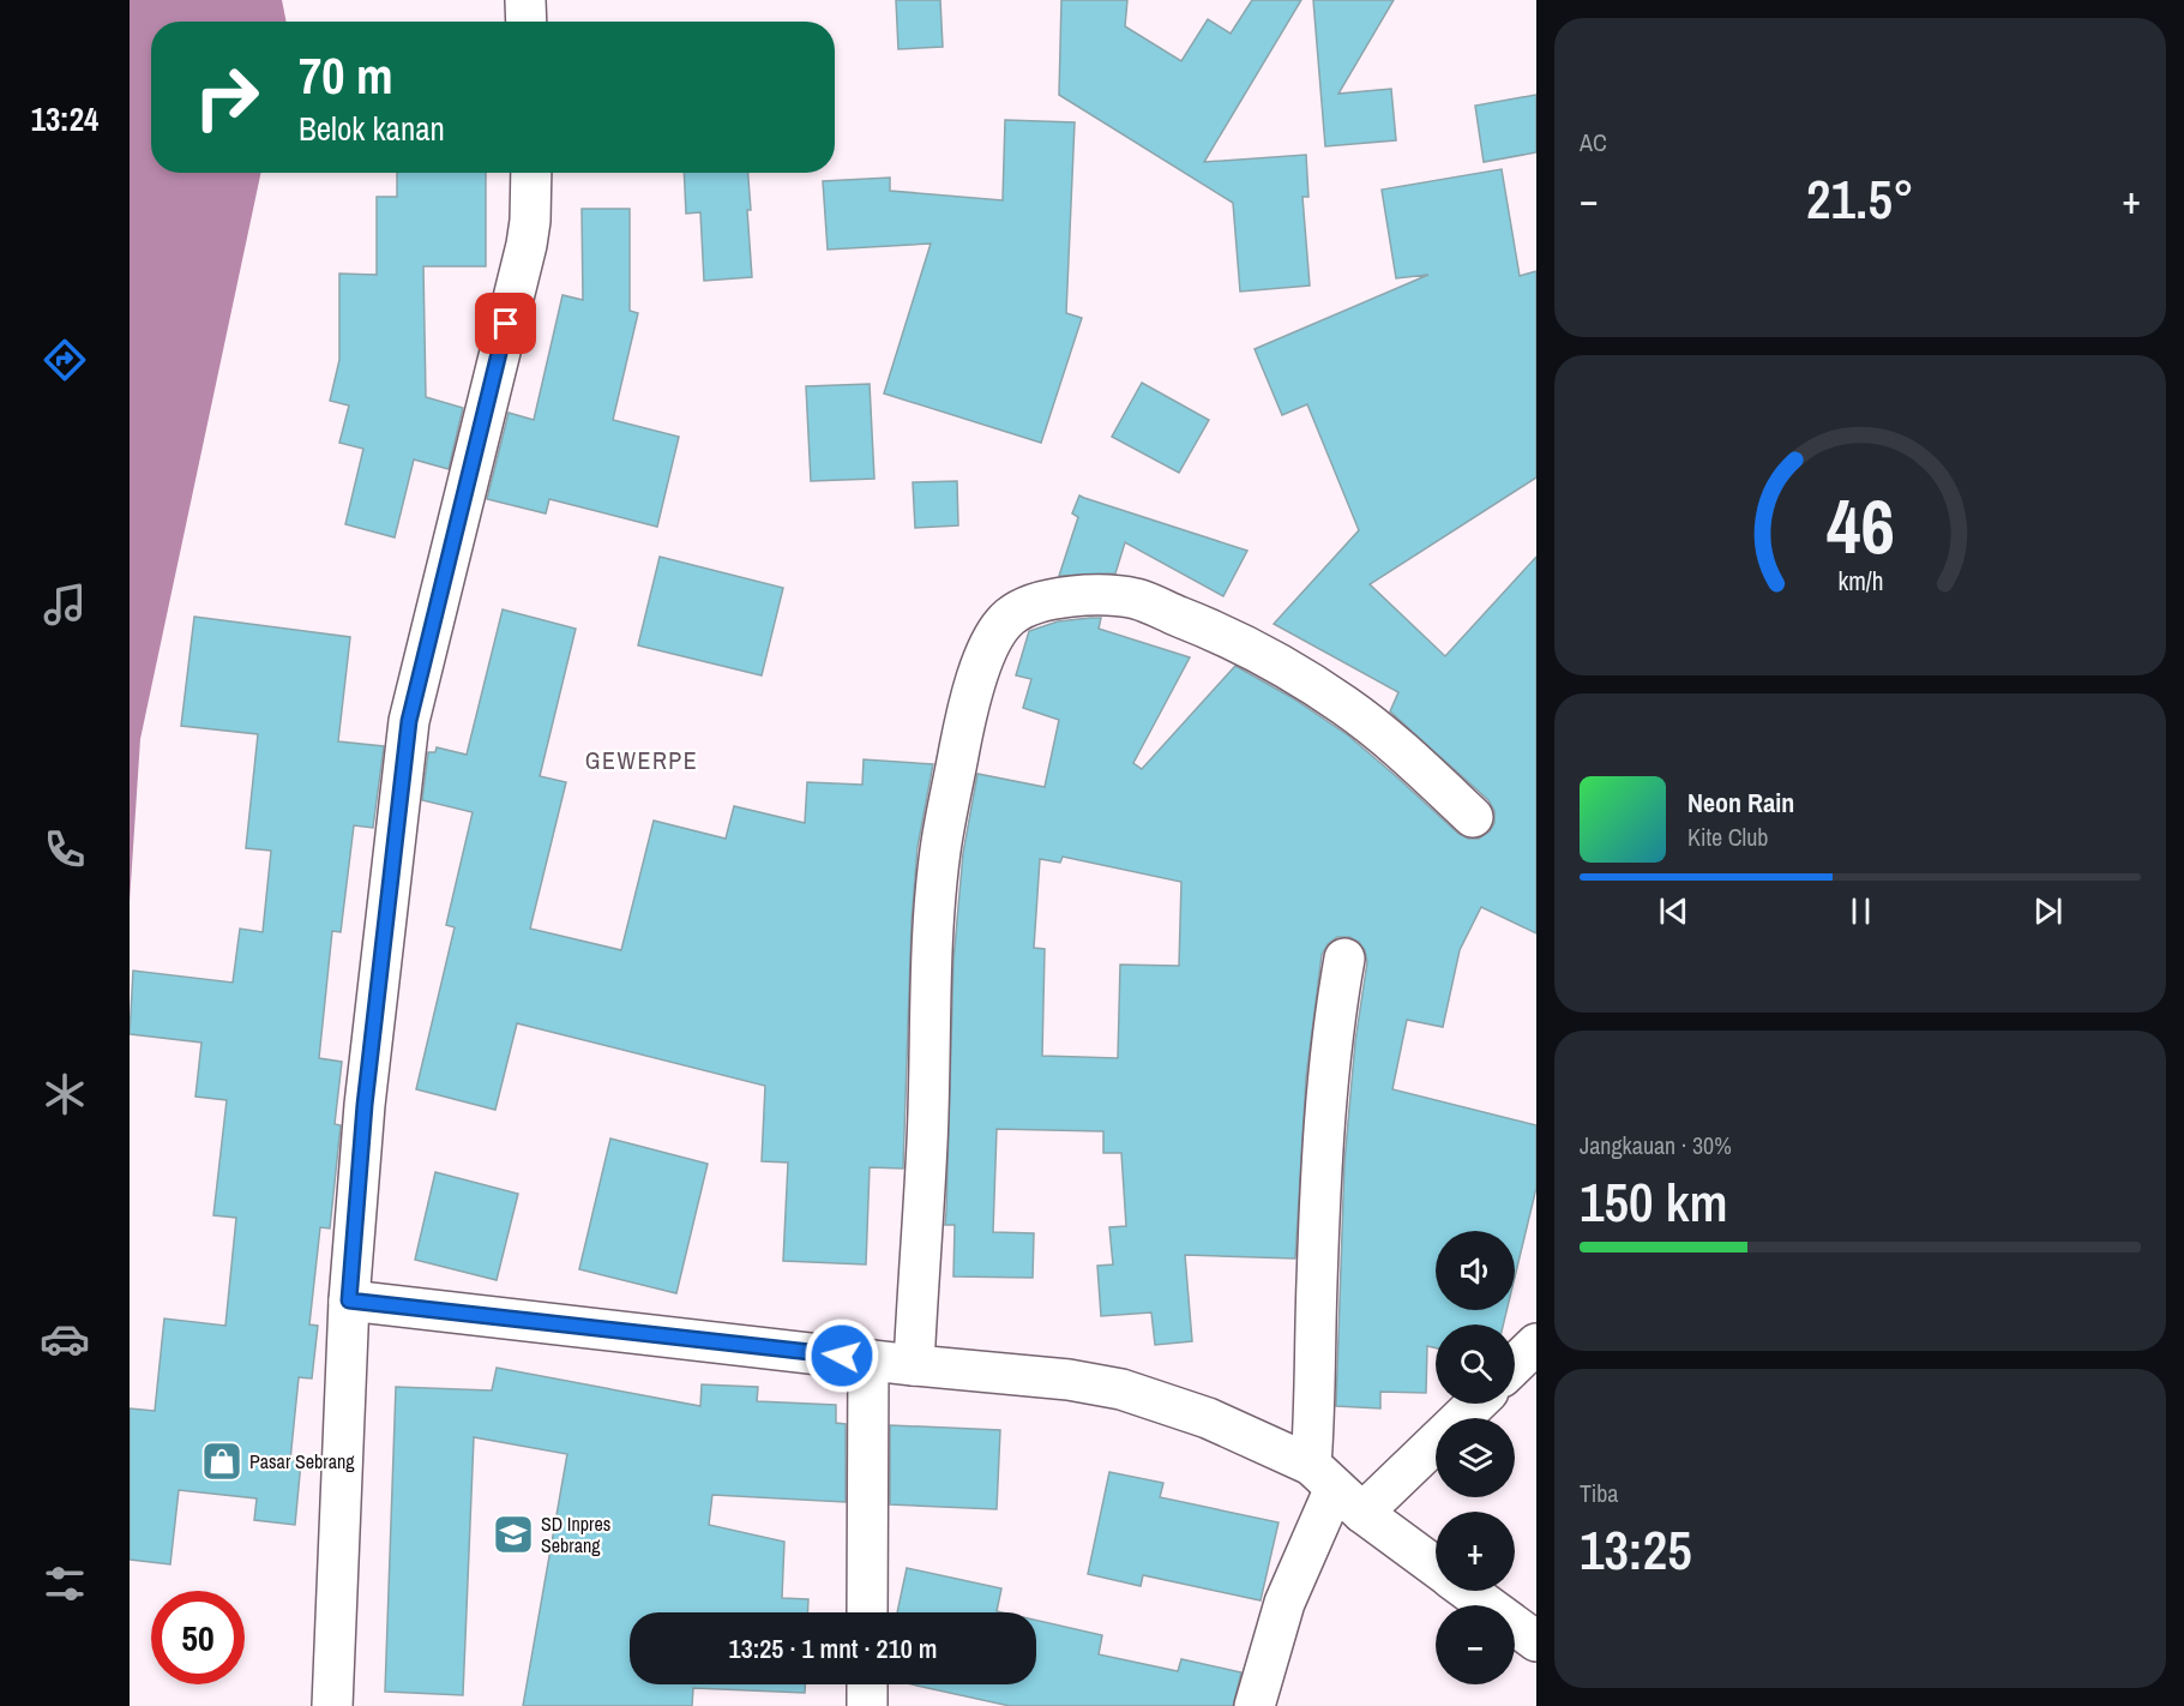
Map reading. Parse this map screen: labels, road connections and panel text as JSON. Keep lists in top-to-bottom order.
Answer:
{
  "districts": ["GEWERPE"],
  "places": {
    "shop": ["Pasar Sebrang"],
    "school or university": ["SD Inpres Sebrang"]
  },
  "page": {
    "tabs": "13:24",
    "tile": [
      "AC",
      ["Jangkauan · 30%", "150 km"],
      ["Tiba", "13:25"]
    ],
    "turn": ["70 m", "Belok kanan"],
    "heat": ["−", "21.5°", "+"],
    "song": ["Neon Rain", "Kite Club"],
    "map_buttons": ["+", "−"],
    "limit": "50",
    "trip": "13:25 · 1 mnt · 210 m",
    "gauge": ["46", "km/h"]
  }
}
